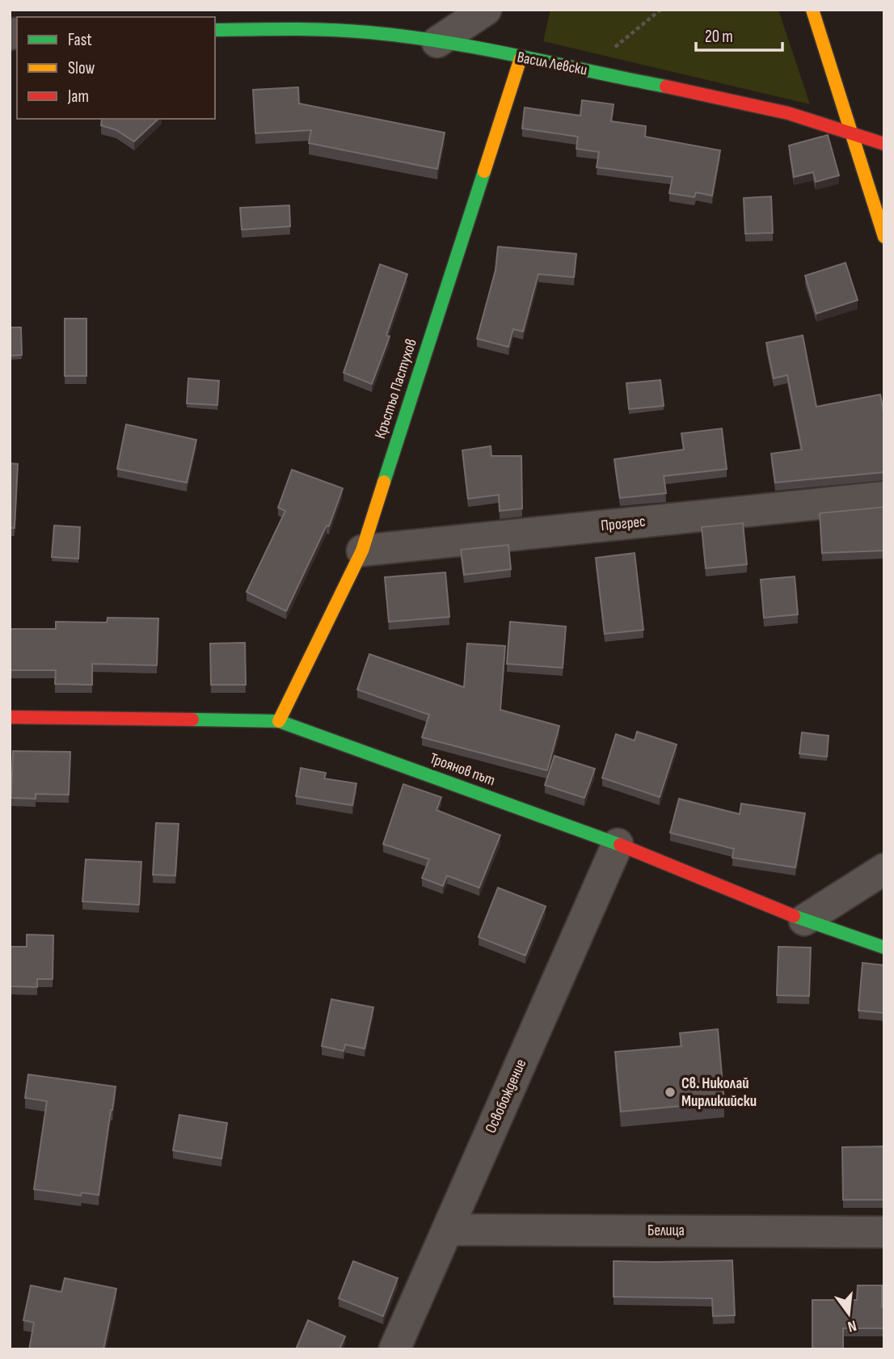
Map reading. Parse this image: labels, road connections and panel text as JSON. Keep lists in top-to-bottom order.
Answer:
{
  "streets": {
    "street": [
      "Васил Левски",
      "Кръстьо Пастухов",
      "Прогрес",
      "Троянов път",
      "Освобождение",
      "Белица"
    ]
  },
  "crossings": [
    ["Васил Левски", "Кръстьо Пастухов"],
    ["Кръстьо Пастухов", "Прогрес"],
    ["Кръстьо Пастухов", "Троянов път"],
    ["Троянов път", "Освобождение"],
    ["Освобождение", "Белица"]
  ],
  "places": ["Св. Николай Мирликийски"],
  "legend": ["Fast", "Slow", "Jam"],
  "scale_bar": "20 m",
  "north": "bottom"
}
